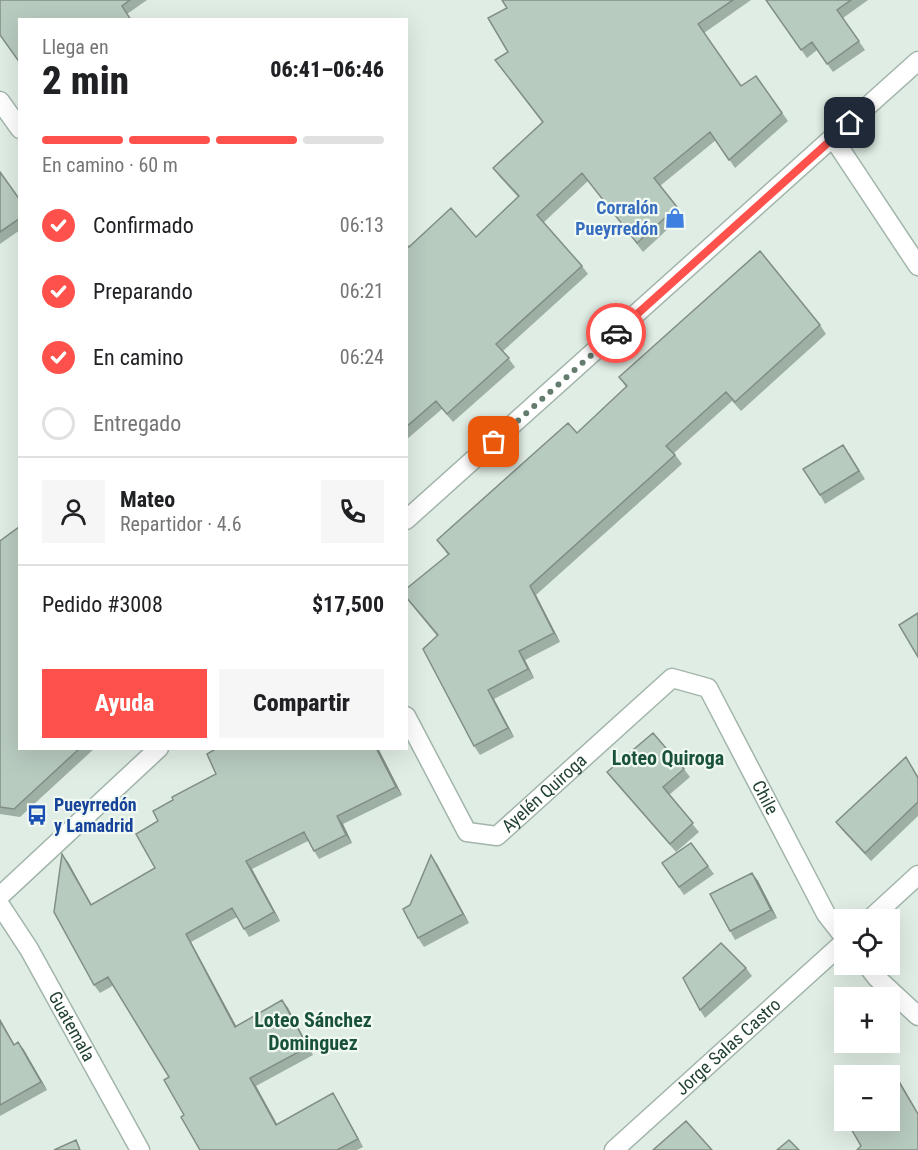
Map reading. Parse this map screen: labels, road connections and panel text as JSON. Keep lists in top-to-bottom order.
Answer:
{
  "streets": {
    "street": [
      "Ayelén Quiroga",
      "Chile",
      "Guatemala",
      "Jorge Salas Castro"
    ]
  },
  "crossings": [
    ["Ayelén Quiroga", "Chile"]
  ],
  "districts": ["Loteo Quiroga", "Loteo Sánchez Dominguez"],
  "places": {
    "shop": ["Corralón Pueyrredón"],
    "bus stop": ["Pueyrredón y Lamadrid"]
  },
  "page": {
    "heading": ["2 min", "Llega en", "06:41–06:46"],
    "panel": [
      "Mateo",
      "Repartidor · 4.6",
      "Pedido #3008",
      "$17,500"
    ],
    "bar": "En camino · 60 m",
    "list": [
      ["Confirmado", "06:13"],
      ["Preparando", "06:21"],
      ["En camino", "06:24"],
      "Entregado"
    ],
    "buttons": ["Ayuda", "Compartir"],
    "map_buttons": ["+", "−"]
  }
}
